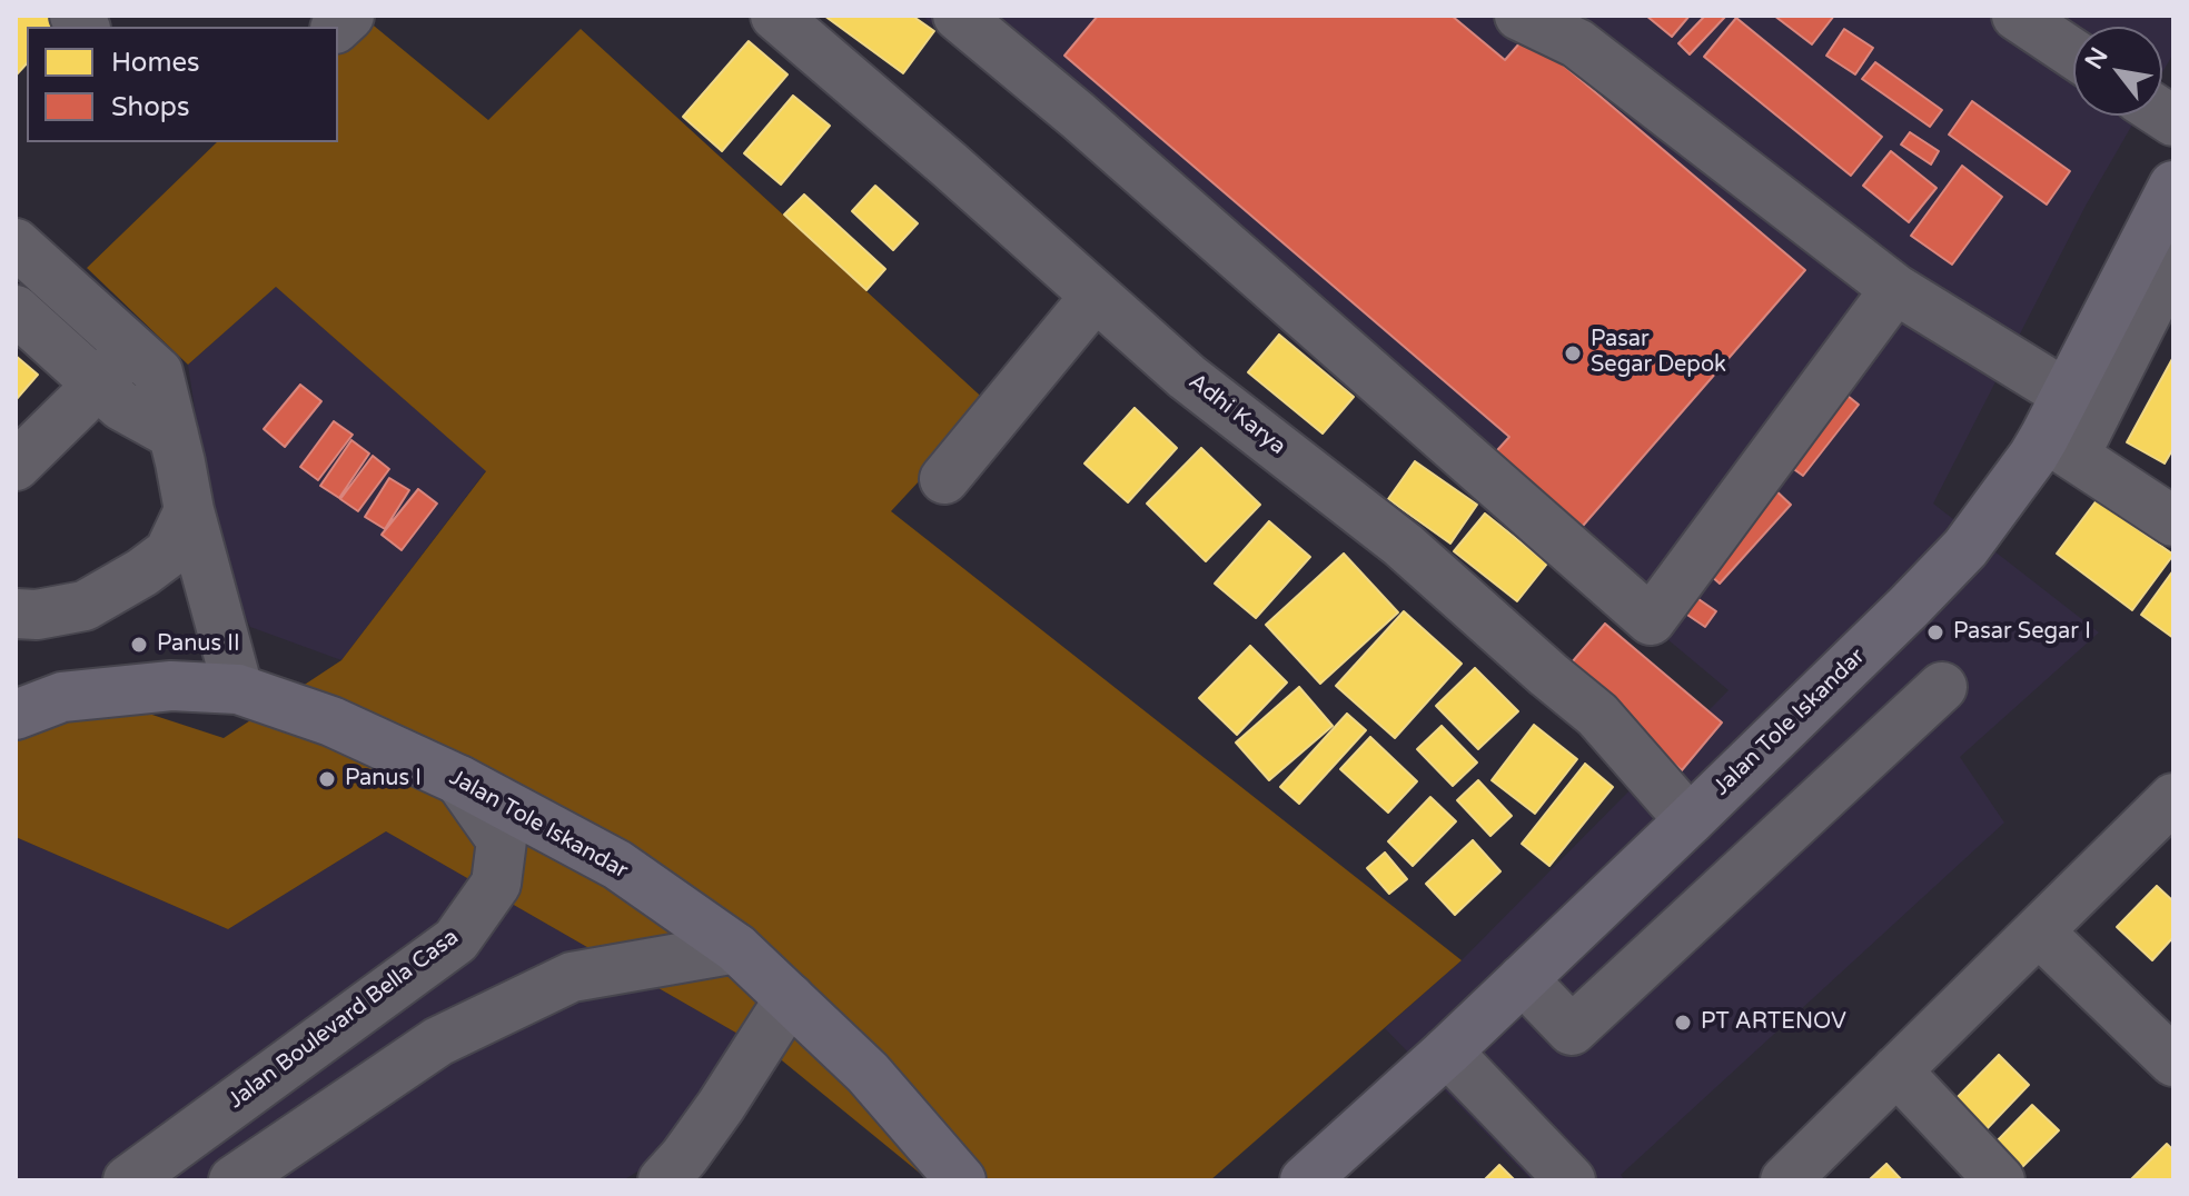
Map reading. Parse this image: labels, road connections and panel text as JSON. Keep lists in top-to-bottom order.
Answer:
{
  "streets": {
    "main road": ["Jalan Tole Iskandar"],
    "street": ["Adhi Karya", "Jalan Boulevard Bella Casa"]
  },
  "crossings": [
    ["Adhi Karya", "Jalan Tole Iskandar"],
    ["Jalan Tole Iskandar", "Jalan Boulevard Bella Casa"]
  ],
  "places": [
    "Pasar Segar Depok",
    "Pasar Segar I",
    "Panus II",
    "Panus I",
    "PT ARTENOV"
  ],
  "legend": ["Homes", "Shops"],
  "north": "top left"
}
